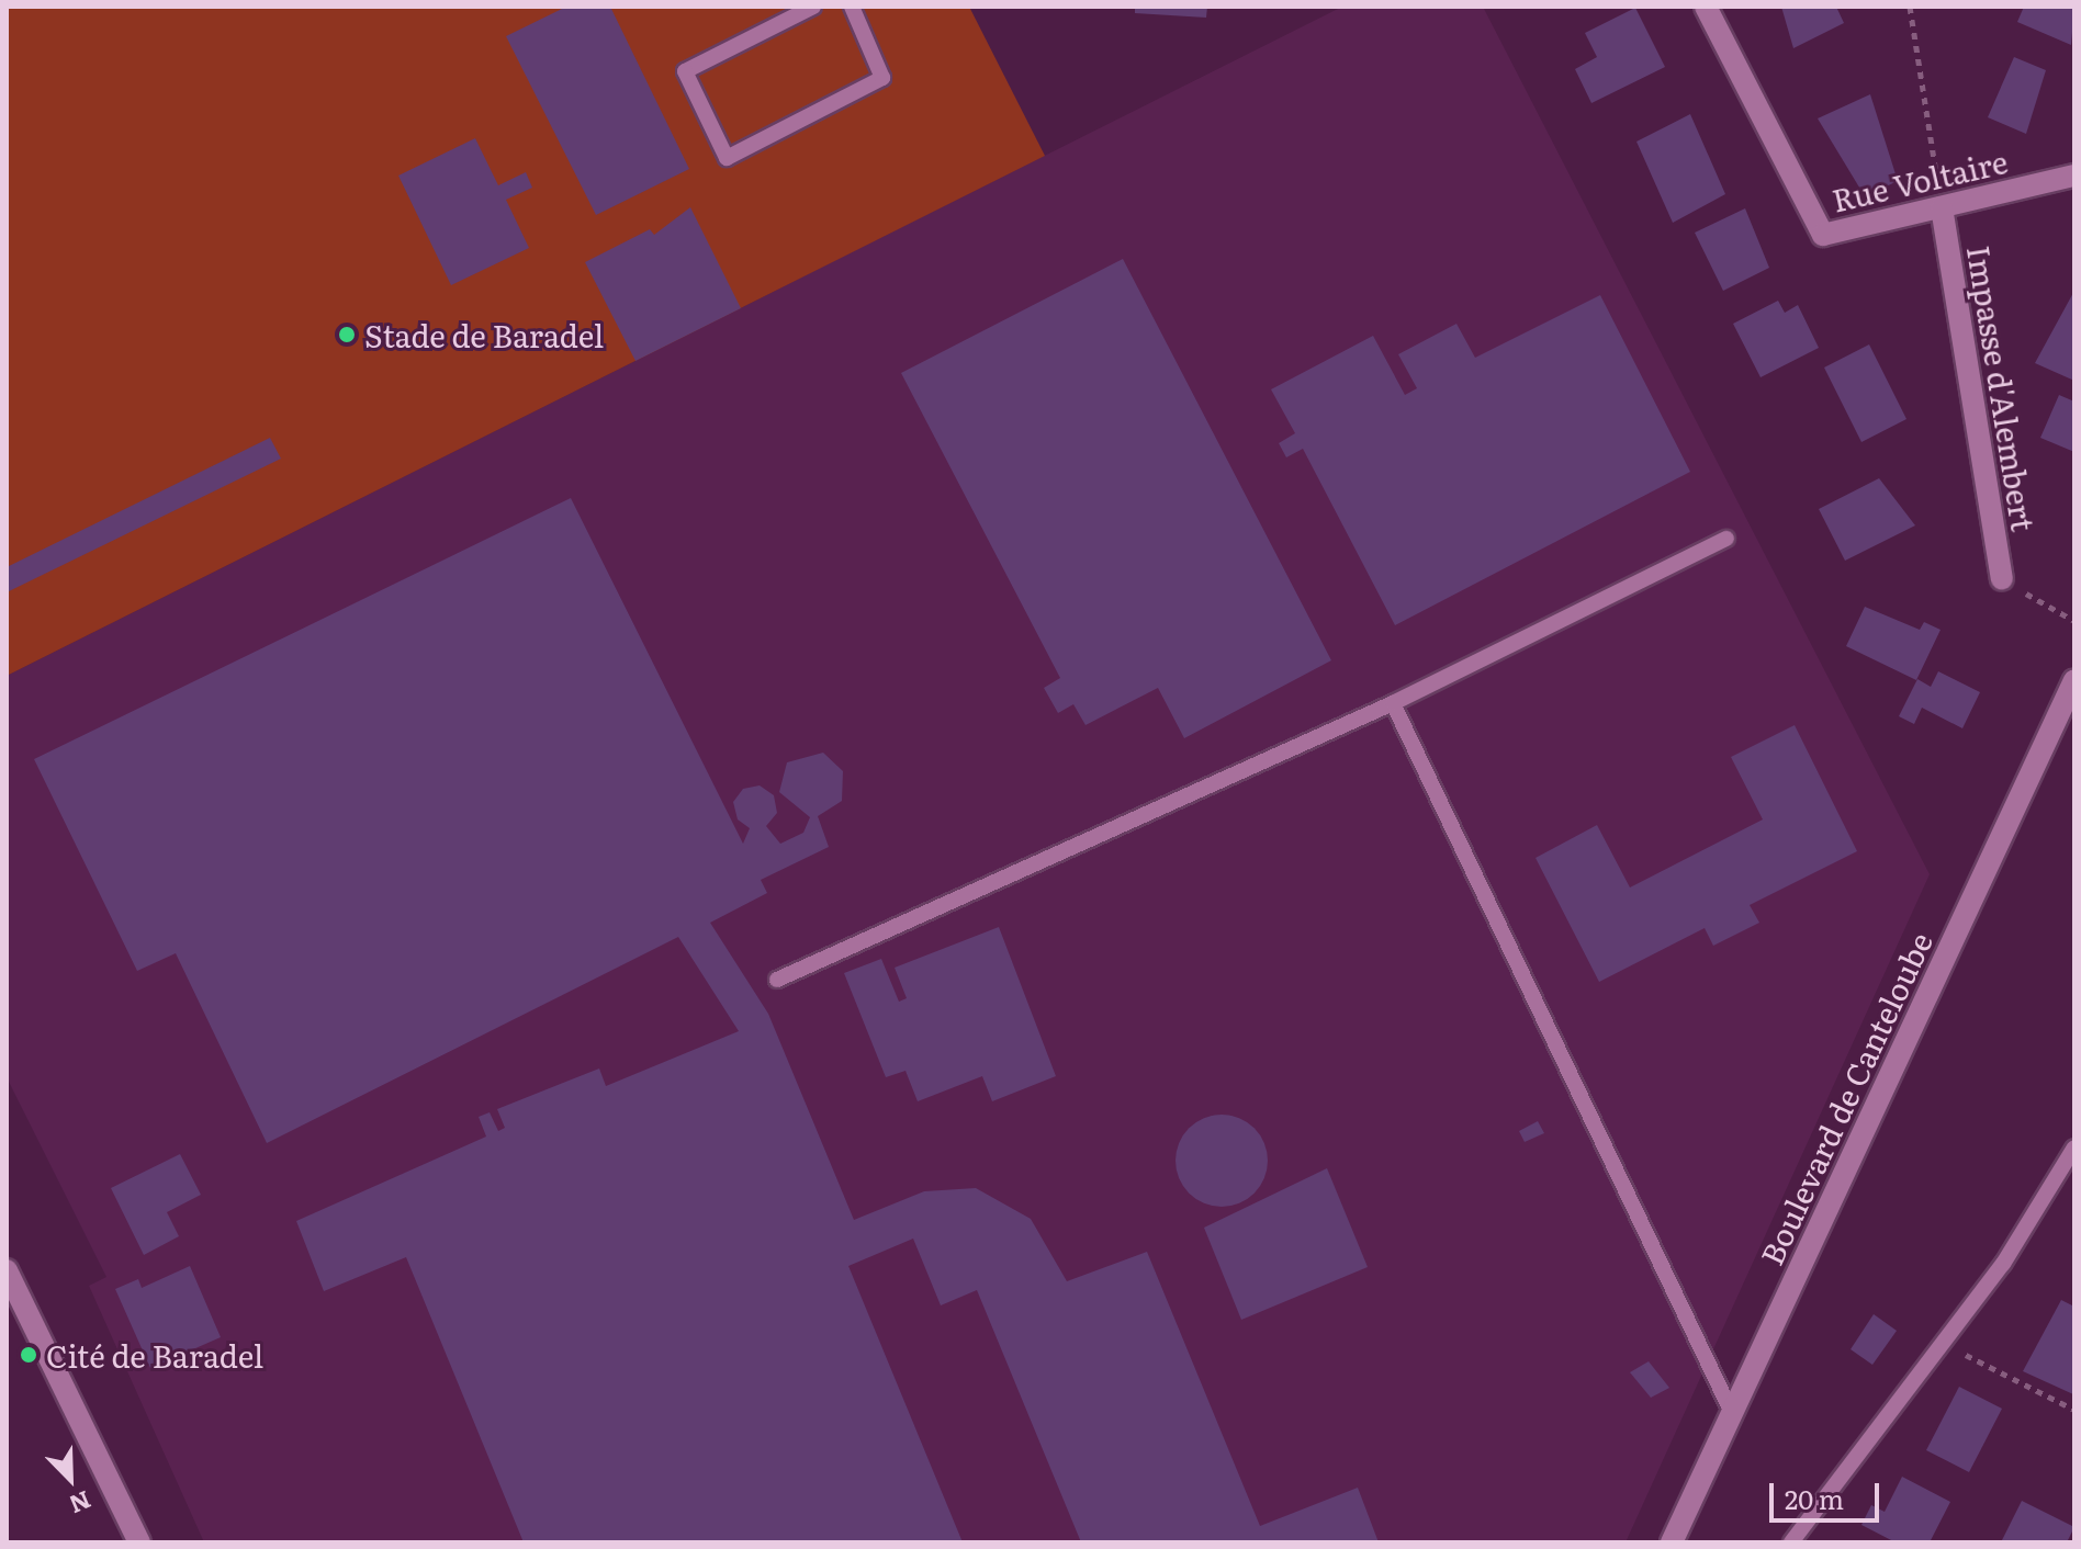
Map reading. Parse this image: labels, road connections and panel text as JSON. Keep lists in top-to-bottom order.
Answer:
{
  "streets": {
    "street": ["Rue Voltaire", "Impasse d'Alembert", "Boulevard de Canteloube"]
  },
  "crossings": [
    ["Rue Voltaire", "Impasse d'Alembert"]
  ],
  "places": ["Stade de Baradel", "Cité de Baradel"],
  "scale_bar": "20 m",
  "north": "bottom right"
}
